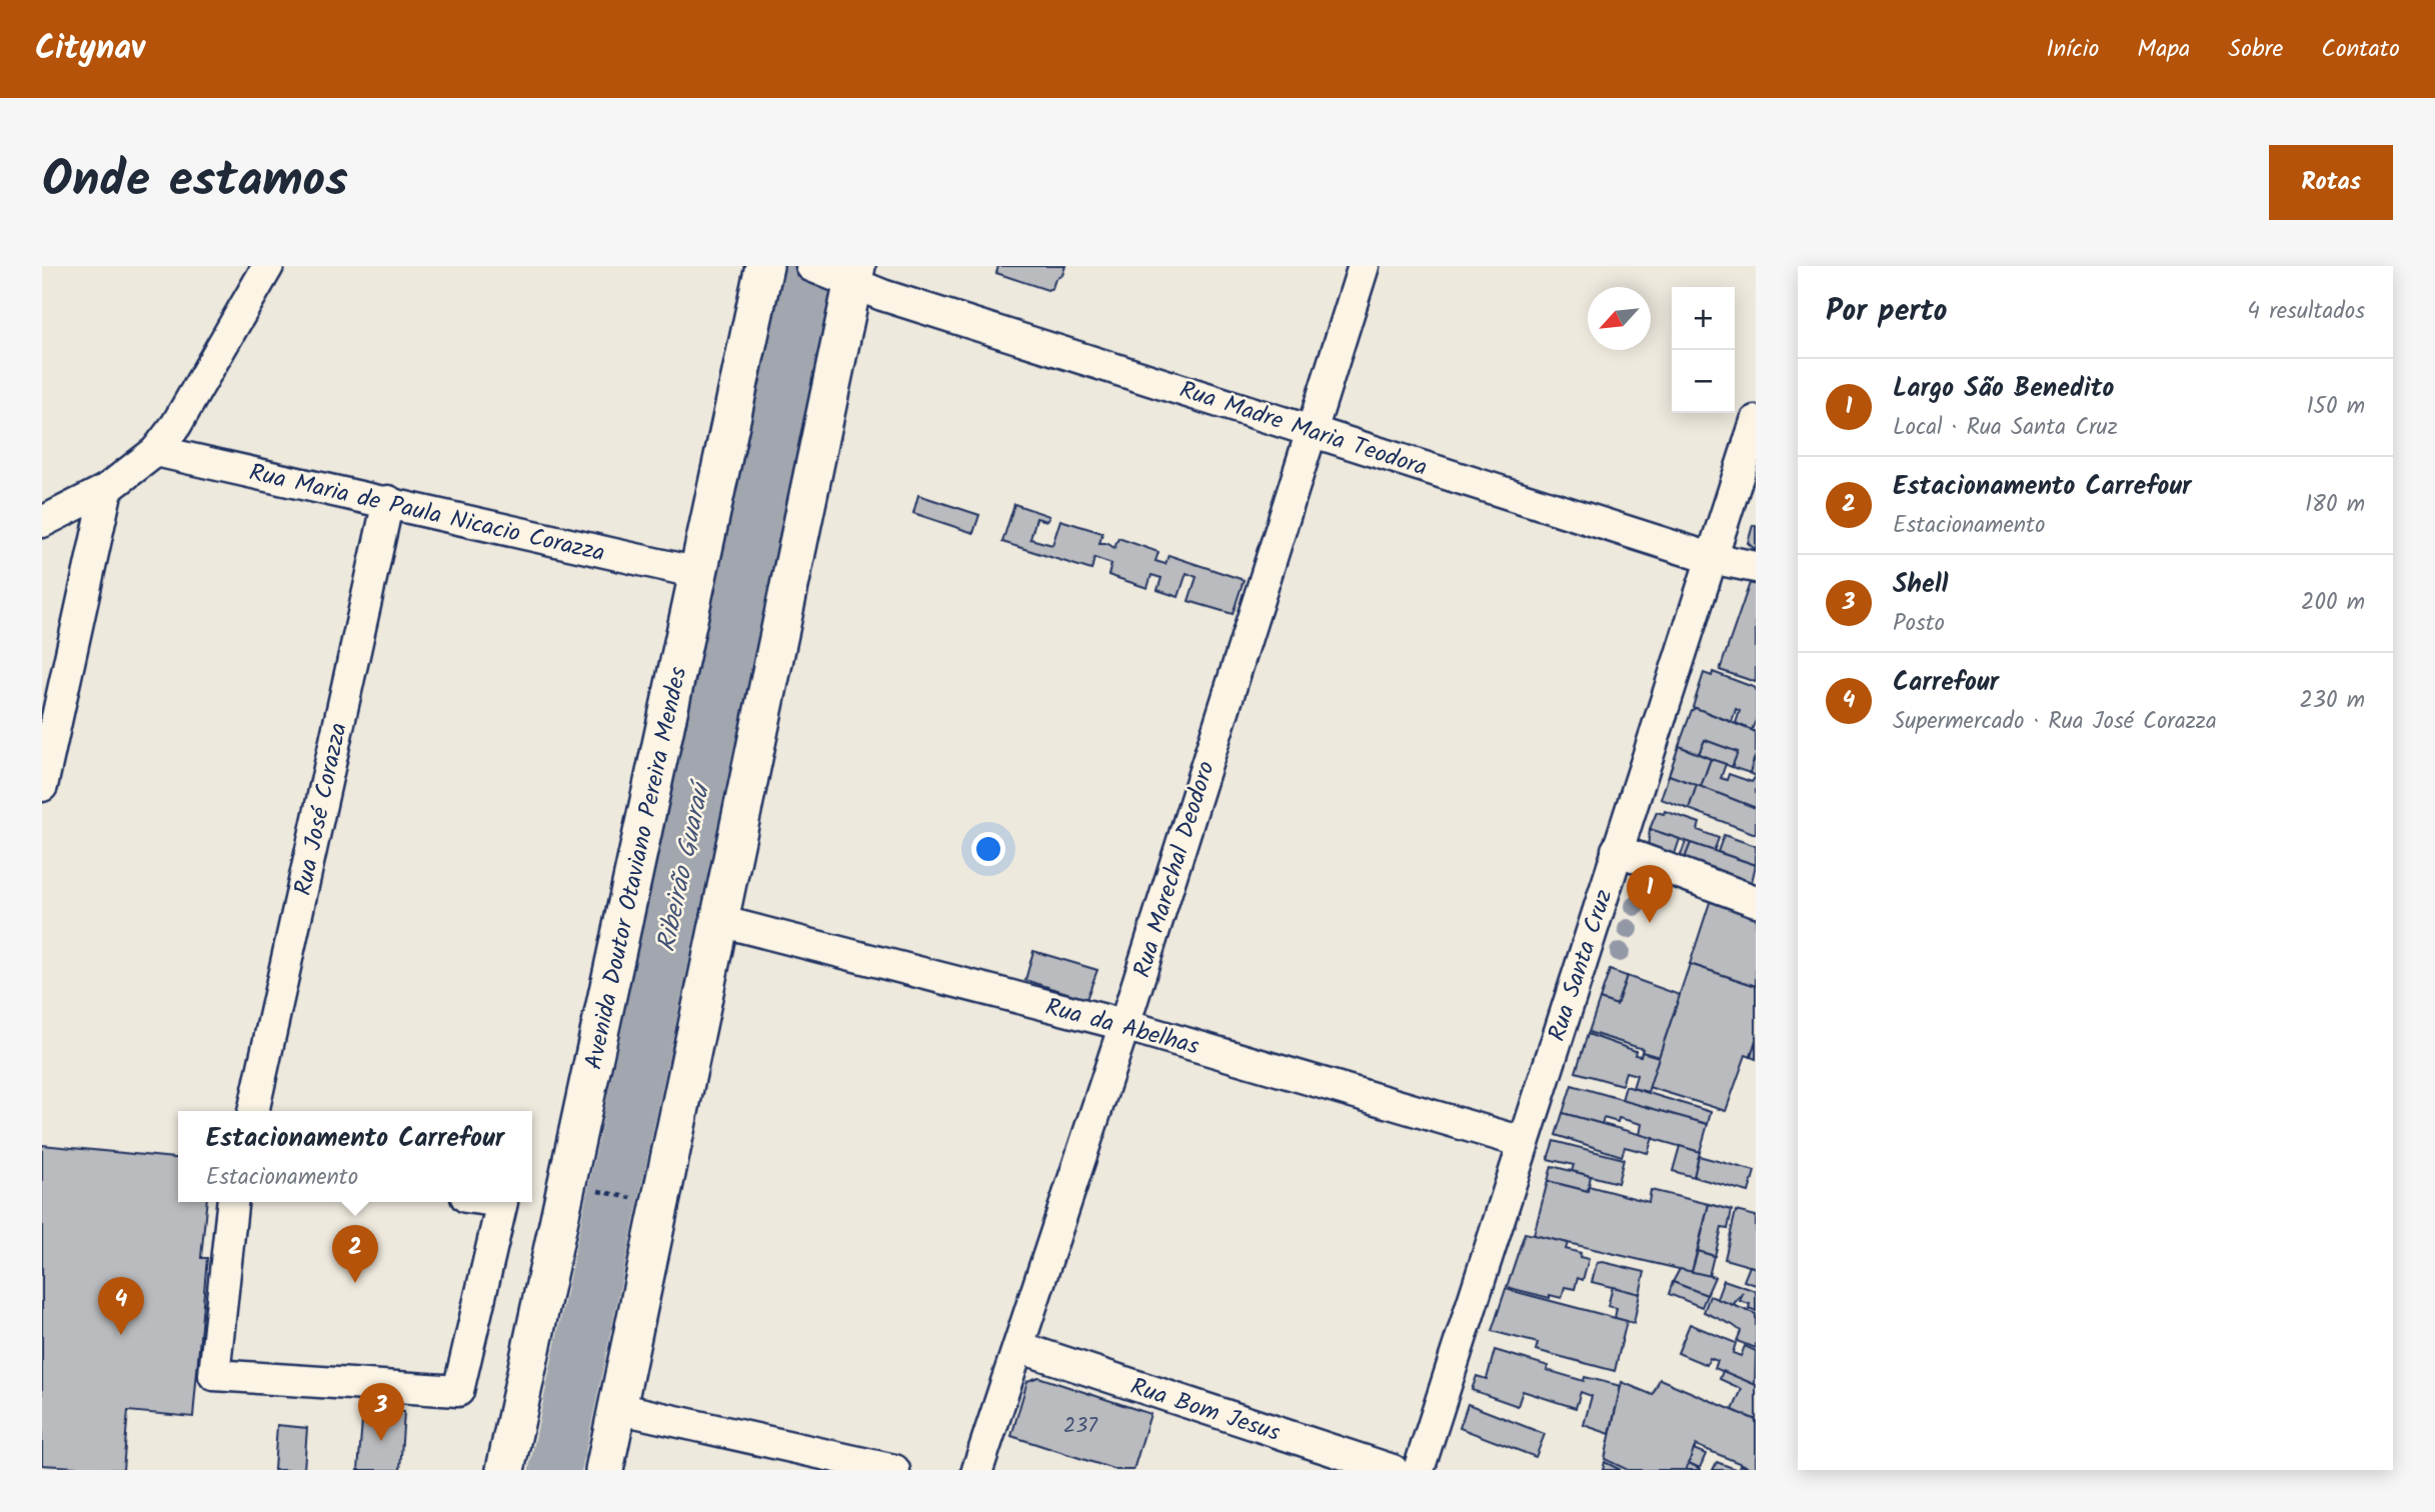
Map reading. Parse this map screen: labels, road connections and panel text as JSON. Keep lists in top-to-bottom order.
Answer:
{
  "streets": {
    "main road": ["Avenida Doutor Otaviano Pereira Mendes"],
    "street": [
      "Rua Madre Maria Teodora",
      "Rua Maria de Paula Nicacio Corazza",
      "Rua José Corazza",
      "Rua Marechal Deodoro",
      "Rua Santa Cruz",
      "Rua da Abelhas",
      "Rua Bom Jesus"
    ]
  },
  "crossings": [
    ["Rua Madre Maria Teodora", "Rua Marechal Deodoro"],
    ["Rua Madre Maria Teodora", "Rua Santa Cruz"],
    ["Rua Maria de Paula Nicacio Corazza", "Rua José Corazza"],
    ["Rua Maria de Paula Nicacio Corazza", "Avenida Doutor Otaviano Pereira Mendes"],
    ["Rua Marechal Deodoro", "Rua da Abelhas"],
    ["Rua Marechal Deodoro", "Rua Bom Jesus"],
    ["Rua Santa Cruz", "Rua da Abelhas"]
  ],
  "water": ["Ribeirão Guaraú"],
  "house_numbers": ["237"],
  "north": "bottom left",
  "page": {
    "header": "Citynav",
    "nav": [
      "Início",
      "Mapa",
      "Sobre",
      "Contato"
    ],
    "title": "Onde estamos",
    "buttons": "Rotas",
    "heading": ["Por perto", "4 resultados"],
    "map_buttons": ["+", "−"],
    "list": [
      {
        "mark": "1",
        "name": "Largo São Benedito",
        "note": "Local · Rua Santa Cruz",
        "value": "150 m"
      },
      {
        "mark": "2",
        "name": "Estacionamento Carrefour",
        "note": "Estacionamento",
        "value": "180 m"
      },
      {
        "mark": "3",
        "name": "Shell",
        "note": "Posto",
        "value": "200 m"
      },
      {
        "mark": "4",
        "name": "Carrefour",
        "note": "Supermercado · Rua José Corazza",
        "value": "230 m"
      }
    ],
    "pins": [
      "1",
      "2",
      "4",
      "3"
    ],
    "popup": ["Estacionamento Carrefour", "Estacionamento"]
  }
}
